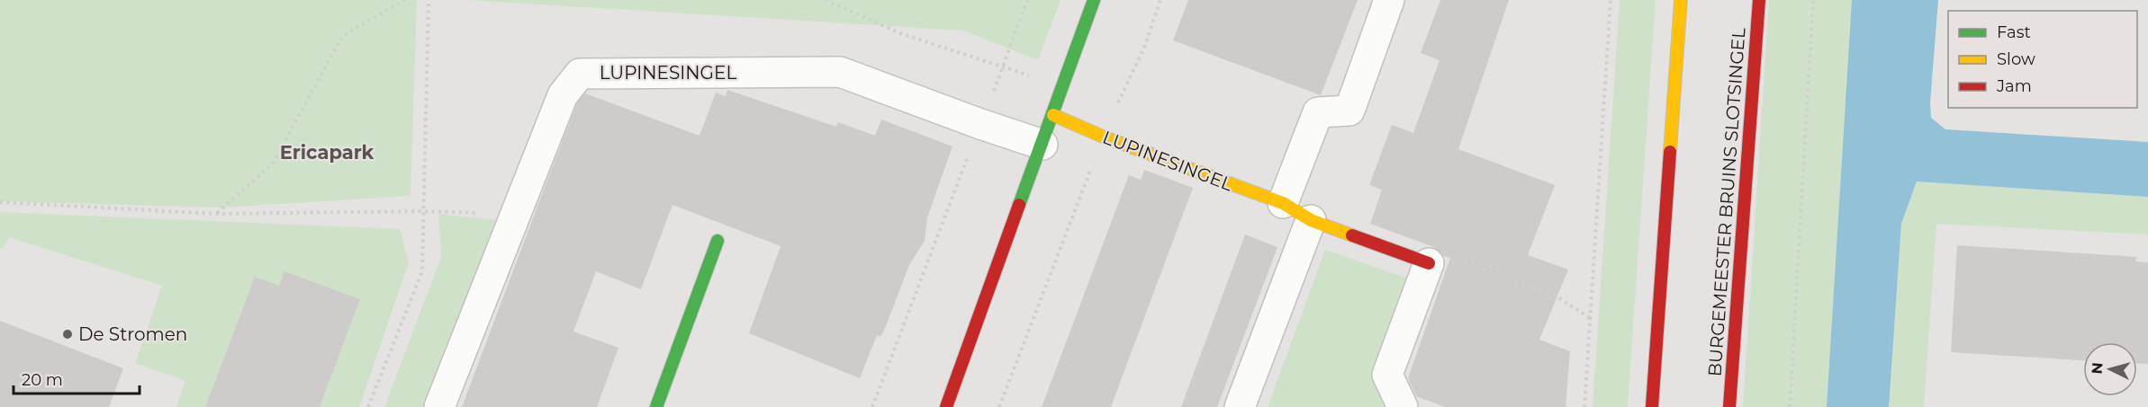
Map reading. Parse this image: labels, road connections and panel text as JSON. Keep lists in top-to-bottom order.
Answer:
{
  "streets": {
    "street": ["LUPINESINGEL", "BURGEMEESTER BRUINS SLOTSINGEL"]
  },
  "districts": ["Ericapark"],
  "places": ["De Stromen"],
  "legend": ["Fast", "Slow", "Jam"],
  "scale_bar": "20 m",
  "north": "left"
}
